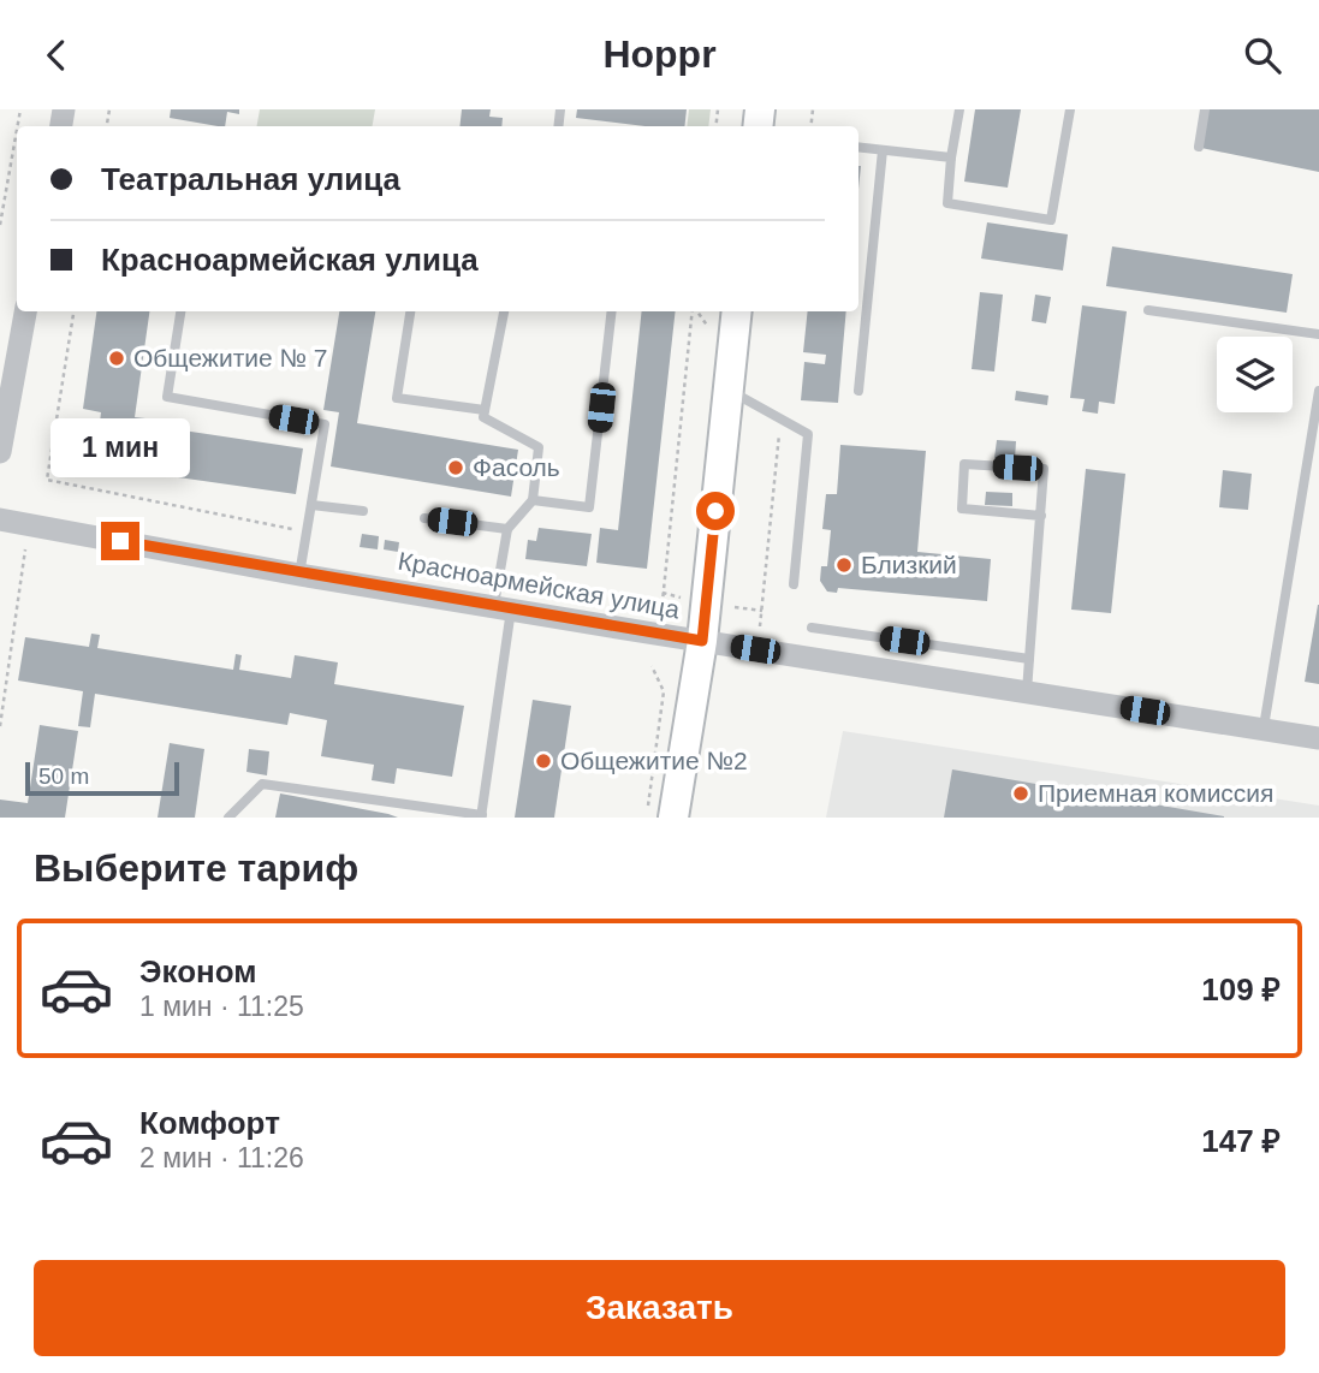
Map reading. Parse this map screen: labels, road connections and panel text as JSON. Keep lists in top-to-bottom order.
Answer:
{
  "streets": {
    "street": ["Красноармейская улица"]
  },
  "places": [
    "Общежитие № 7",
    "Фасоль",
    "Близкий",
    "Общежитие №2",
    "Приемная комиссия"
  ],
  "scale_bar": "50 m",
  "page": {
    "header": "Hoppr",
    "banner": ["Театральная улица", "Красноармейская улица"],
    "bubble": "1 мин",
    "scale": "50 m",
    "heading": "Выберите тариф",
    "list": [
      {
        "name": "Эконом",
        "note": "1 мин · 11:25",
        "value": "109 ₽"
      },
      {
        "name": "Комфорт",
        "note": "2 мин · 11:26",
        "value": "147 ₽"
      }
    ],
    "buttons": "Заказать"
  }
}
